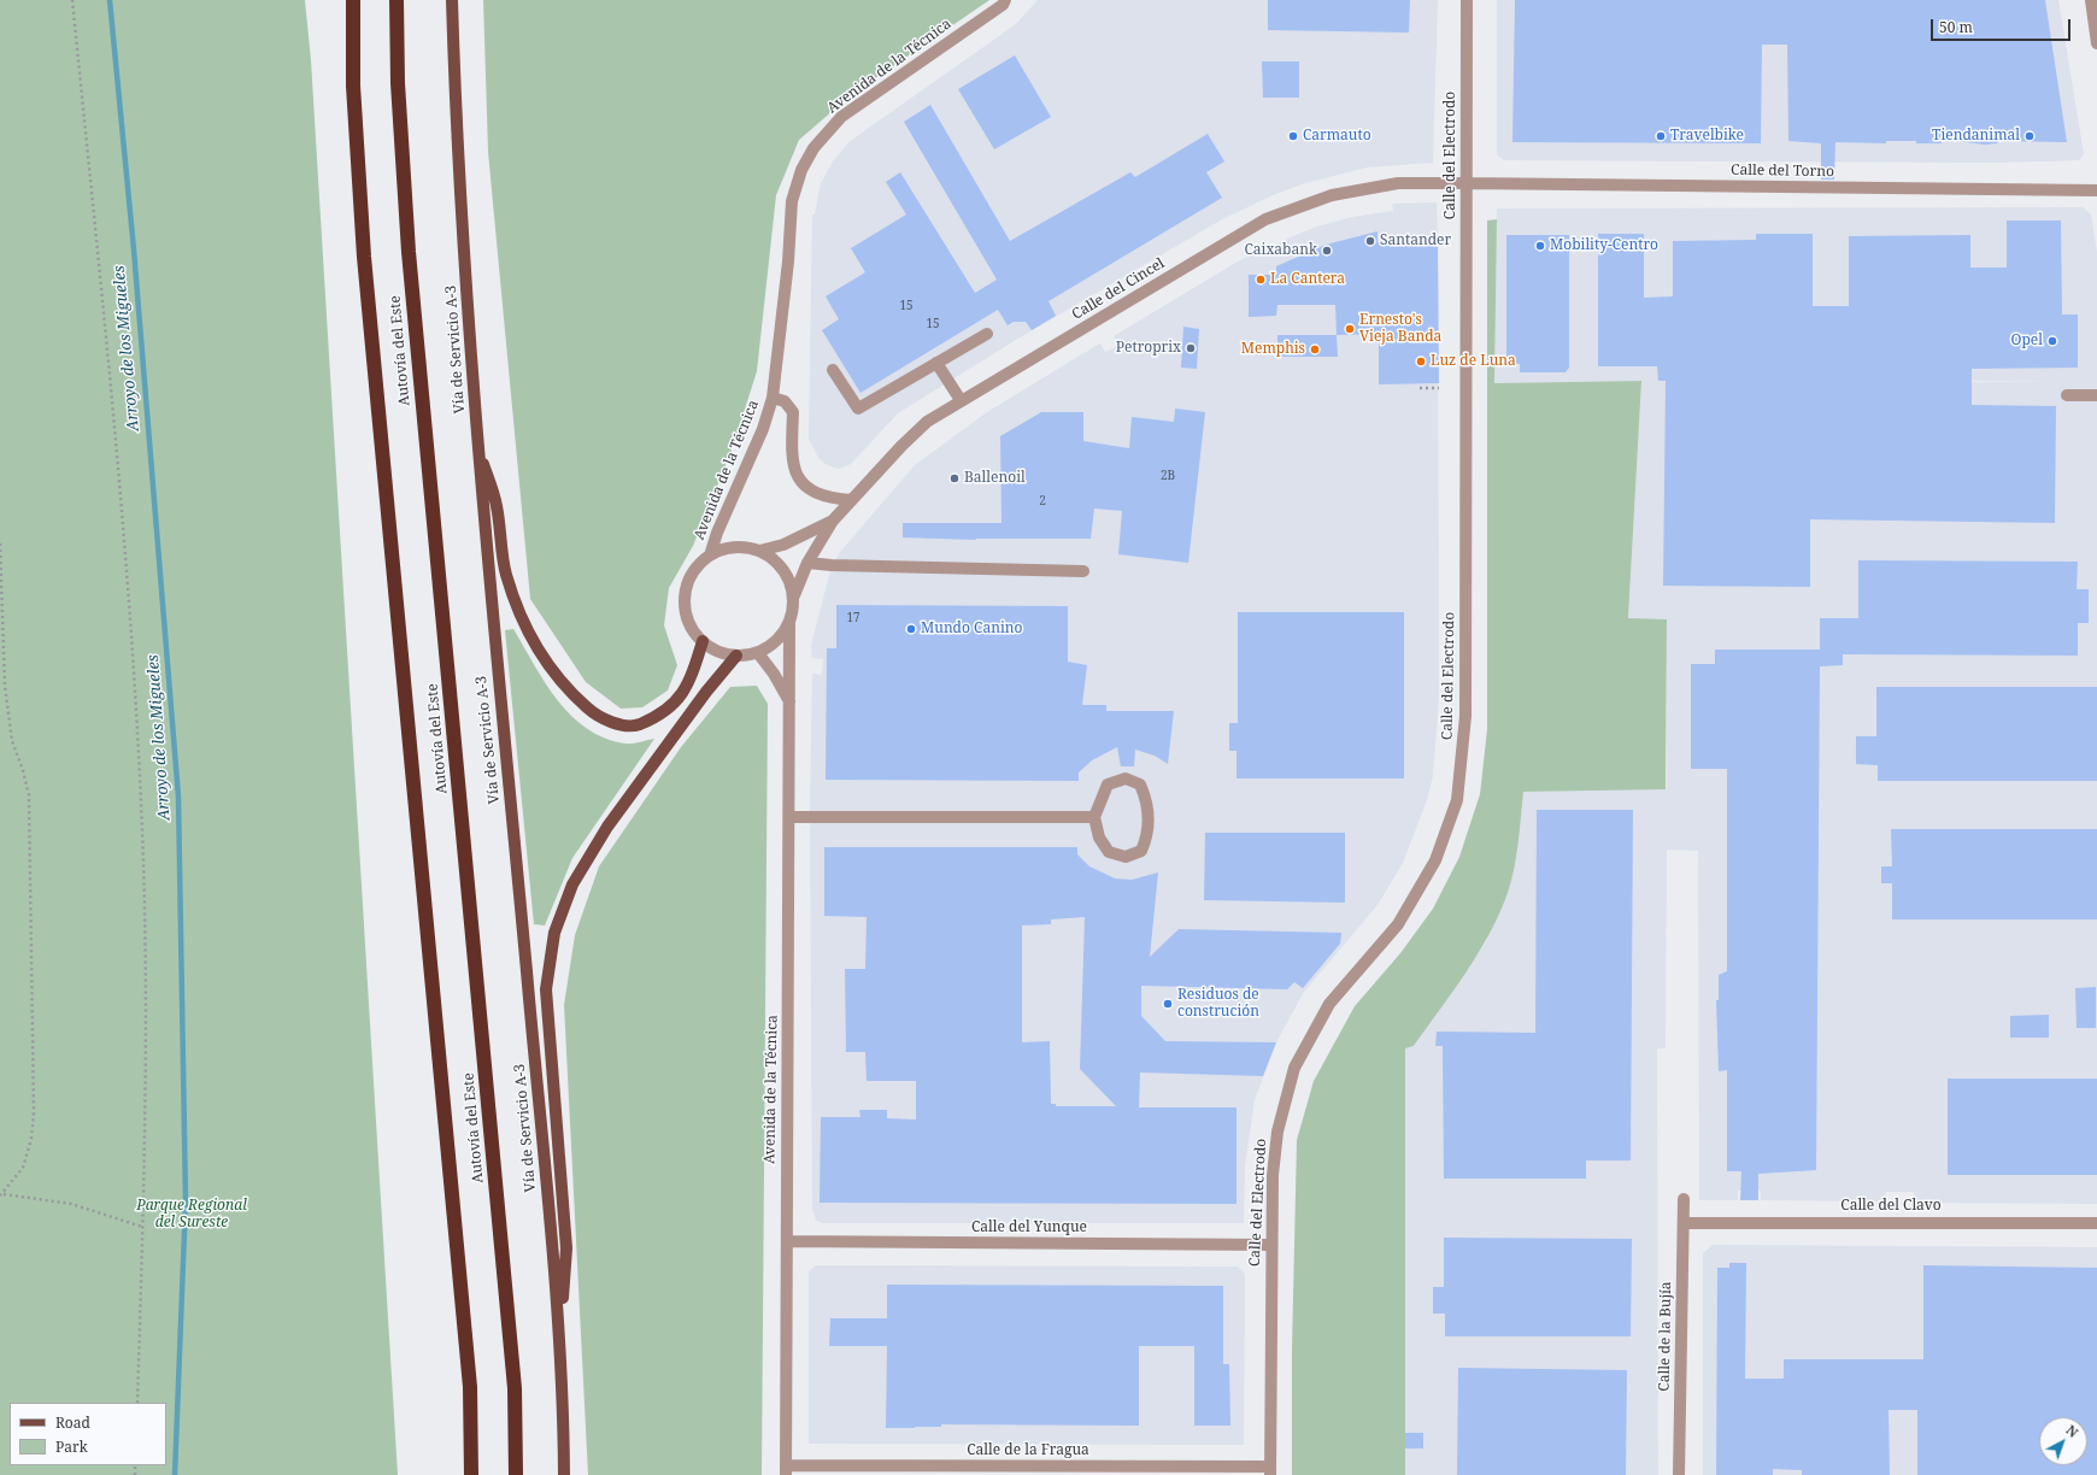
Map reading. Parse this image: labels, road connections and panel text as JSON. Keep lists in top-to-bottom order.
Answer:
{
  "streets": {
    "highway": ["Autovía del Este"],
    "main road": ["Vía de Servicio A-3"],
    "street": [
      "Avenida de la Técnica",
      "Calle del Electrodo",
      "Calle del Torno",
      "Calle del Cincel",
      "Calle del Clavo",
      "Calle del Yunque",
      "Calle de la Bujía",
      "Calle de la Fragua"
    ]
  },
  "crossings": [
    ["Avenida de la Técnica", "Calle del Cincel"],
    ["Avenida de la Técnica", "Calle del Yunque"],
    ["Avenida de la Técnica", "Calle de la Fragua"],
    ["Calle del Electrodo", "Calle del Torno"],
    ["Calle del Electrodo", "Calle del Cincel"],
    ["Calle del Electrodo", "Calle del Yunque"],
    ["Calle del Electrodo", "Calle de la Fragua"],
    ["Calle del Torno", "Calle del Cincel"],
    ["Calle del Clavo", "Calle de la Bujía"]
  ],
  "water": ["Arroyo de los Migueles"],
  "parks": ["Parque Regional del Sureste"],
  "places": [
    "Carmauto",
    "Travelbike",
    "Tiendanimal",
    "Santander",
    "Mobility-Centro",
    "Caixabank",
    "La Cantera",
    "Ernesto's Vieja Banda",
    "Opel",
    "Petroprix",
    "Memphis",
    "Luz de Luna",
    "Ballenoil",
    "Mundo Canino",
    "Residuos de construción"
  ],
  "house_numbers": [
    "15",
    "15",
    "2B",
    "2",
    "17"
  ],
  "legend": ["Road", "Park"],
  "scale_bar": "50 m",
  "north": "top right"
}
